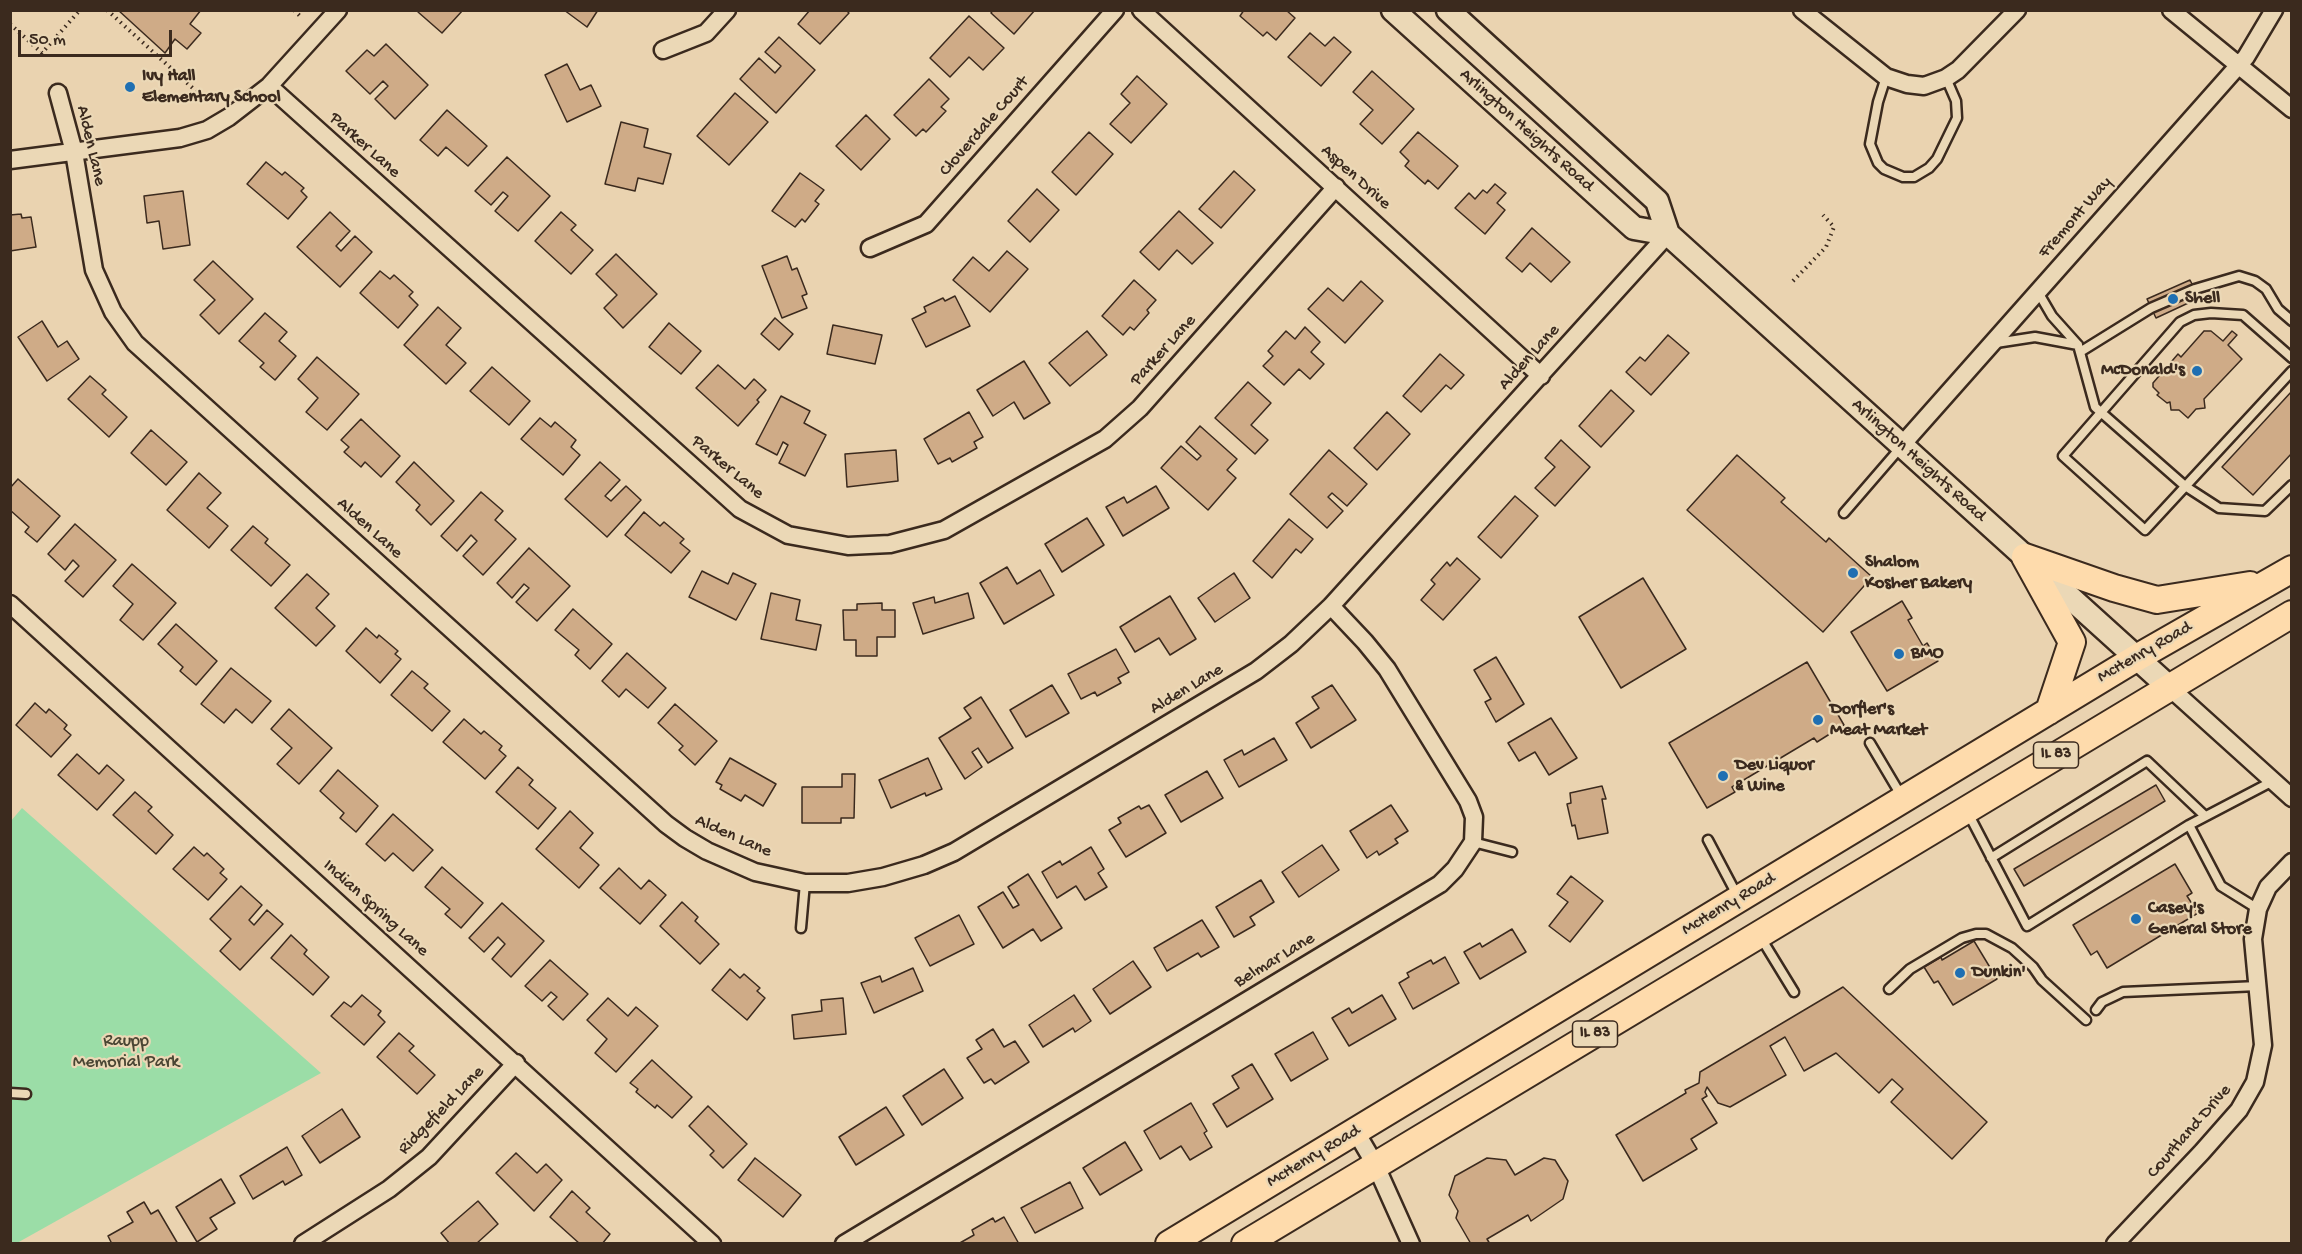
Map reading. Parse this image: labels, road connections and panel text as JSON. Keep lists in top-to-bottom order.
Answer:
{
  "streets": {
    "main road": ["Arlington Heights Road", "McHenry Road", "IL 83"],
    "street": [
      "Cloverdale Court",
      "Alden Lane",
      "Parker Lane",
      "Aspen Drive",
      "Fremont Way",
      "Indian Spring Lane",
      "Belmar Lane",
      "Ridgefield Lane",
      "Courtland Drive"
    ]
  },
  "crossings": [
    ["Arlington Heights Road", "Alden Lane"],
    ["Arlington Heights Road", "Fremont Way"],
    ["Arlington Heights Road", "McHenry Road"],
    ["Arlington Heights Road", "IL 83"],
    ["Alden Lane", "Aspen Drive"],
    ["Parker Lane", "Aspen Drive"],
    ["Indian Spring Lane", "Ridgefield Lane"]
  ],
  "parks": ["Raupp Memorial Park"],
  "places": [
    "Ivy Hall Elementary School",
    "Shell",
    "McDonald's",
    "Shalom Kosher Bakery",
    "BMO",
    "Dorfler's Meat Market",
    "Dev Liquor & Wine",
    "Casey's General Store",
    "Dunkin'"
  ],
  "scale_bar": "50 m"
}
